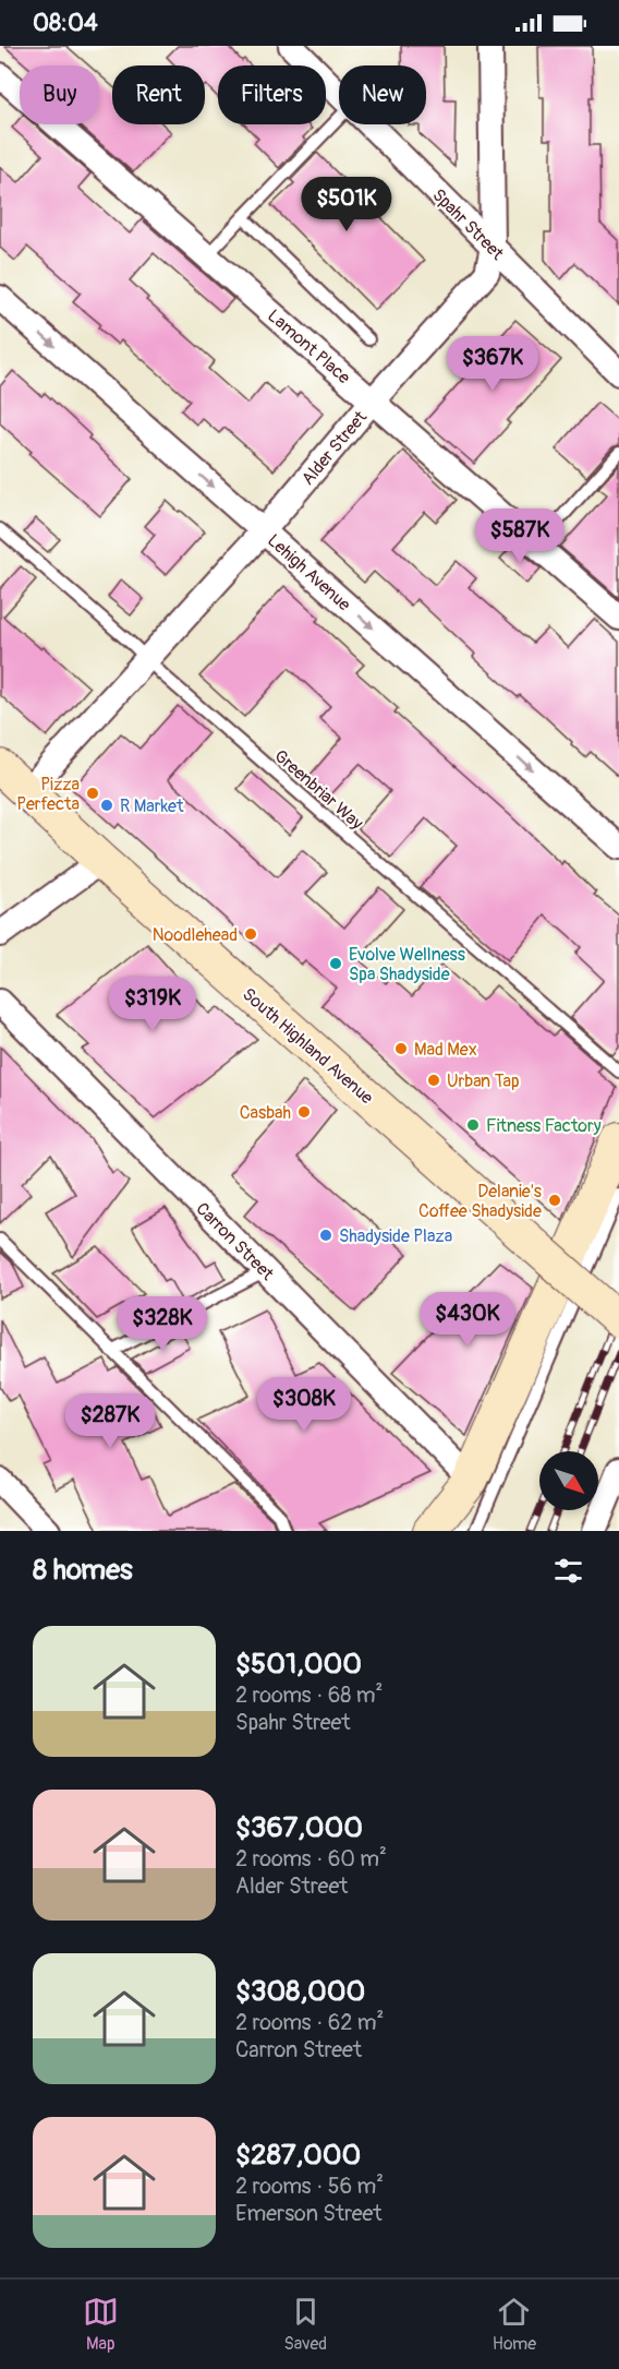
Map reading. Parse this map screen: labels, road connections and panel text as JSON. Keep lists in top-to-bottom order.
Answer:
{
  "streets": {
    "main road": ["South Highland Avenue"],
    "street": [
      "Spahr Street",
      "Lamont Place",
      "Alder Street",
      "Lehigh Avenue",
      "Carron Street"
    ],
    "lane": ["Greenbriar Way"]
  },
  "crossings": [
    ["Spahr Street", "Alder Street"],
    ["Lamont Place", "Alder Street"],
    ["Alder Street", "Lehigh Avenue"],
    ["Alder Street", "Greenbriar Way"],
    ["Alder Street", "South Highland Avenue"]
  ],
  "one_way": ["Lehigh Avenue"],
  "places": [
    "Pizza Perfecta",
    "R Market",
    "Noodlehead",
    "Evolve Wellness Spa Shadyside",
    "Mad Mex",
    "Urban Tap",
    "Casbah",
    "Fitness Factory",
    "Delanie's Coffee Shadyside",
    "Shadyside Plaza"
  ],
  "north": "bottom right",
  "page": {
    "status": "08:04",
    "chip": [
      "Buy",
      "Rent",
      "Filters",
      "New"
    ],
    "price": [
      "$501K",
      "$367K",
      "$587K",
      "$319K",
      "$430K",
      "$328K",
      "$308K",
      "$287K"
    ],
    "heading": "8 homes",
    "list": [
      {
        "name": "$501,000",
        "note": "2 rooms · 68 m² · Spahr Street"
      },
      {
        "name": "$367,000",
        "note": "2 rooms · 60 m² · Alder Street"
      },
      {
        "name": "$308,000",
        "note": "2 rooms · 62 m² · Carron Street"
      },
      {
        "name": "$287,000",
        "note": "2 rooms · 56 m² · Emerson Street"
      }
    ],
    "tabs": ["Map", "Saved", "Home"]
  }
}
